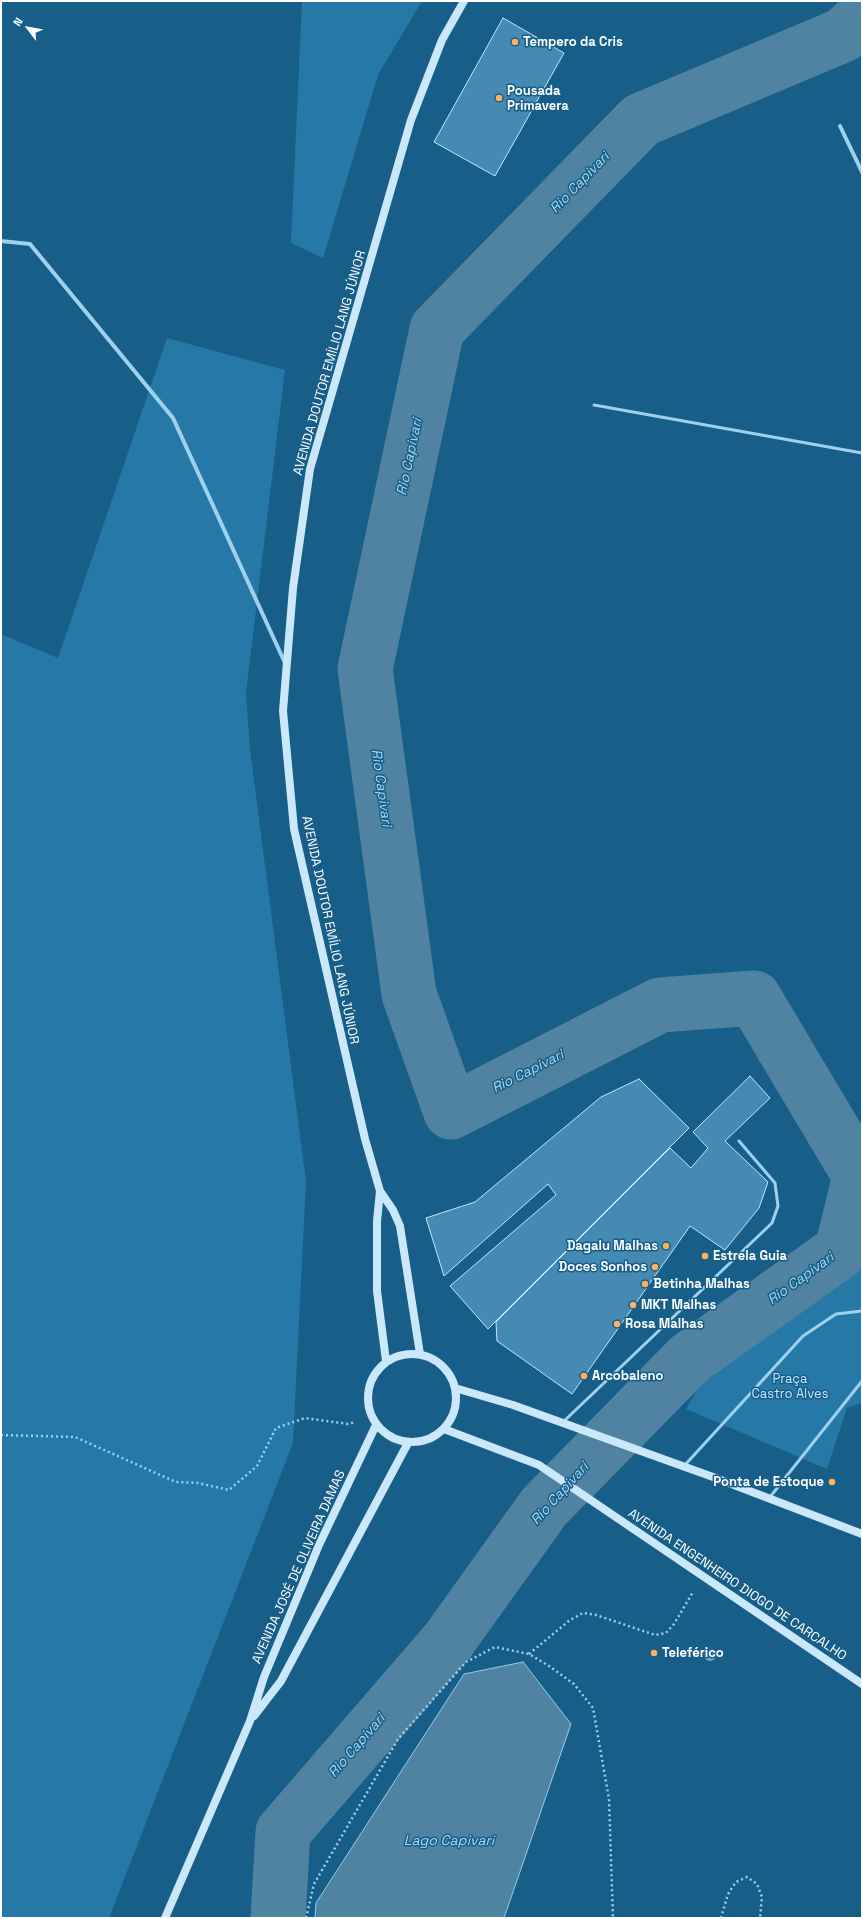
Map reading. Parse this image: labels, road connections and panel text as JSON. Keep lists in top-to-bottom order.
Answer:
{
  "streets": {
    "street": ["AVENIDA DOUTOR EMÍLIO LANG JÚNIOR", "AVENIDA JOSÉ DE OLIVEIRA DAMAS", "AVENIDA ENGENHEIRO DIOGO DE CARCALHO"]
  },
  "crossings": [
    ["AVENIDA DOUTOR EMÍLIO LANG JÚNIOR", "AVENIDA JOSÉ DE OLIVEIRA DAMAS"],
    ["AVENIDA DOUTOR EMÍLIO LANG JÚNIOR", "AVENIDA ENGENHEIRO DIOGO DE CARCALHO"],
    ["AVENIDA JOSÉ DE OLIVEIRA DAMAS", "AVENIDA ENGENHEIRO DIOGO DE CARCALHO"]
  ],
  "water": ["Rio Capivari", "Lago Capivari"],
  "parks": ["Praça Castro Alves"],
  "places": [
    "Tempero da Cris",
    "Pousada Primavera",
    "Dagalu Malhas",
    "Estrela Guia",
    "Doces Sonhos",
    "Betinha Malhas",
    "MKT Malhas",
    "Rosa Malhas",
    "Arcobaleno",
    "Ponta de Estoque",
    "Teleférico"
  ],
  "north": "top left"
}
